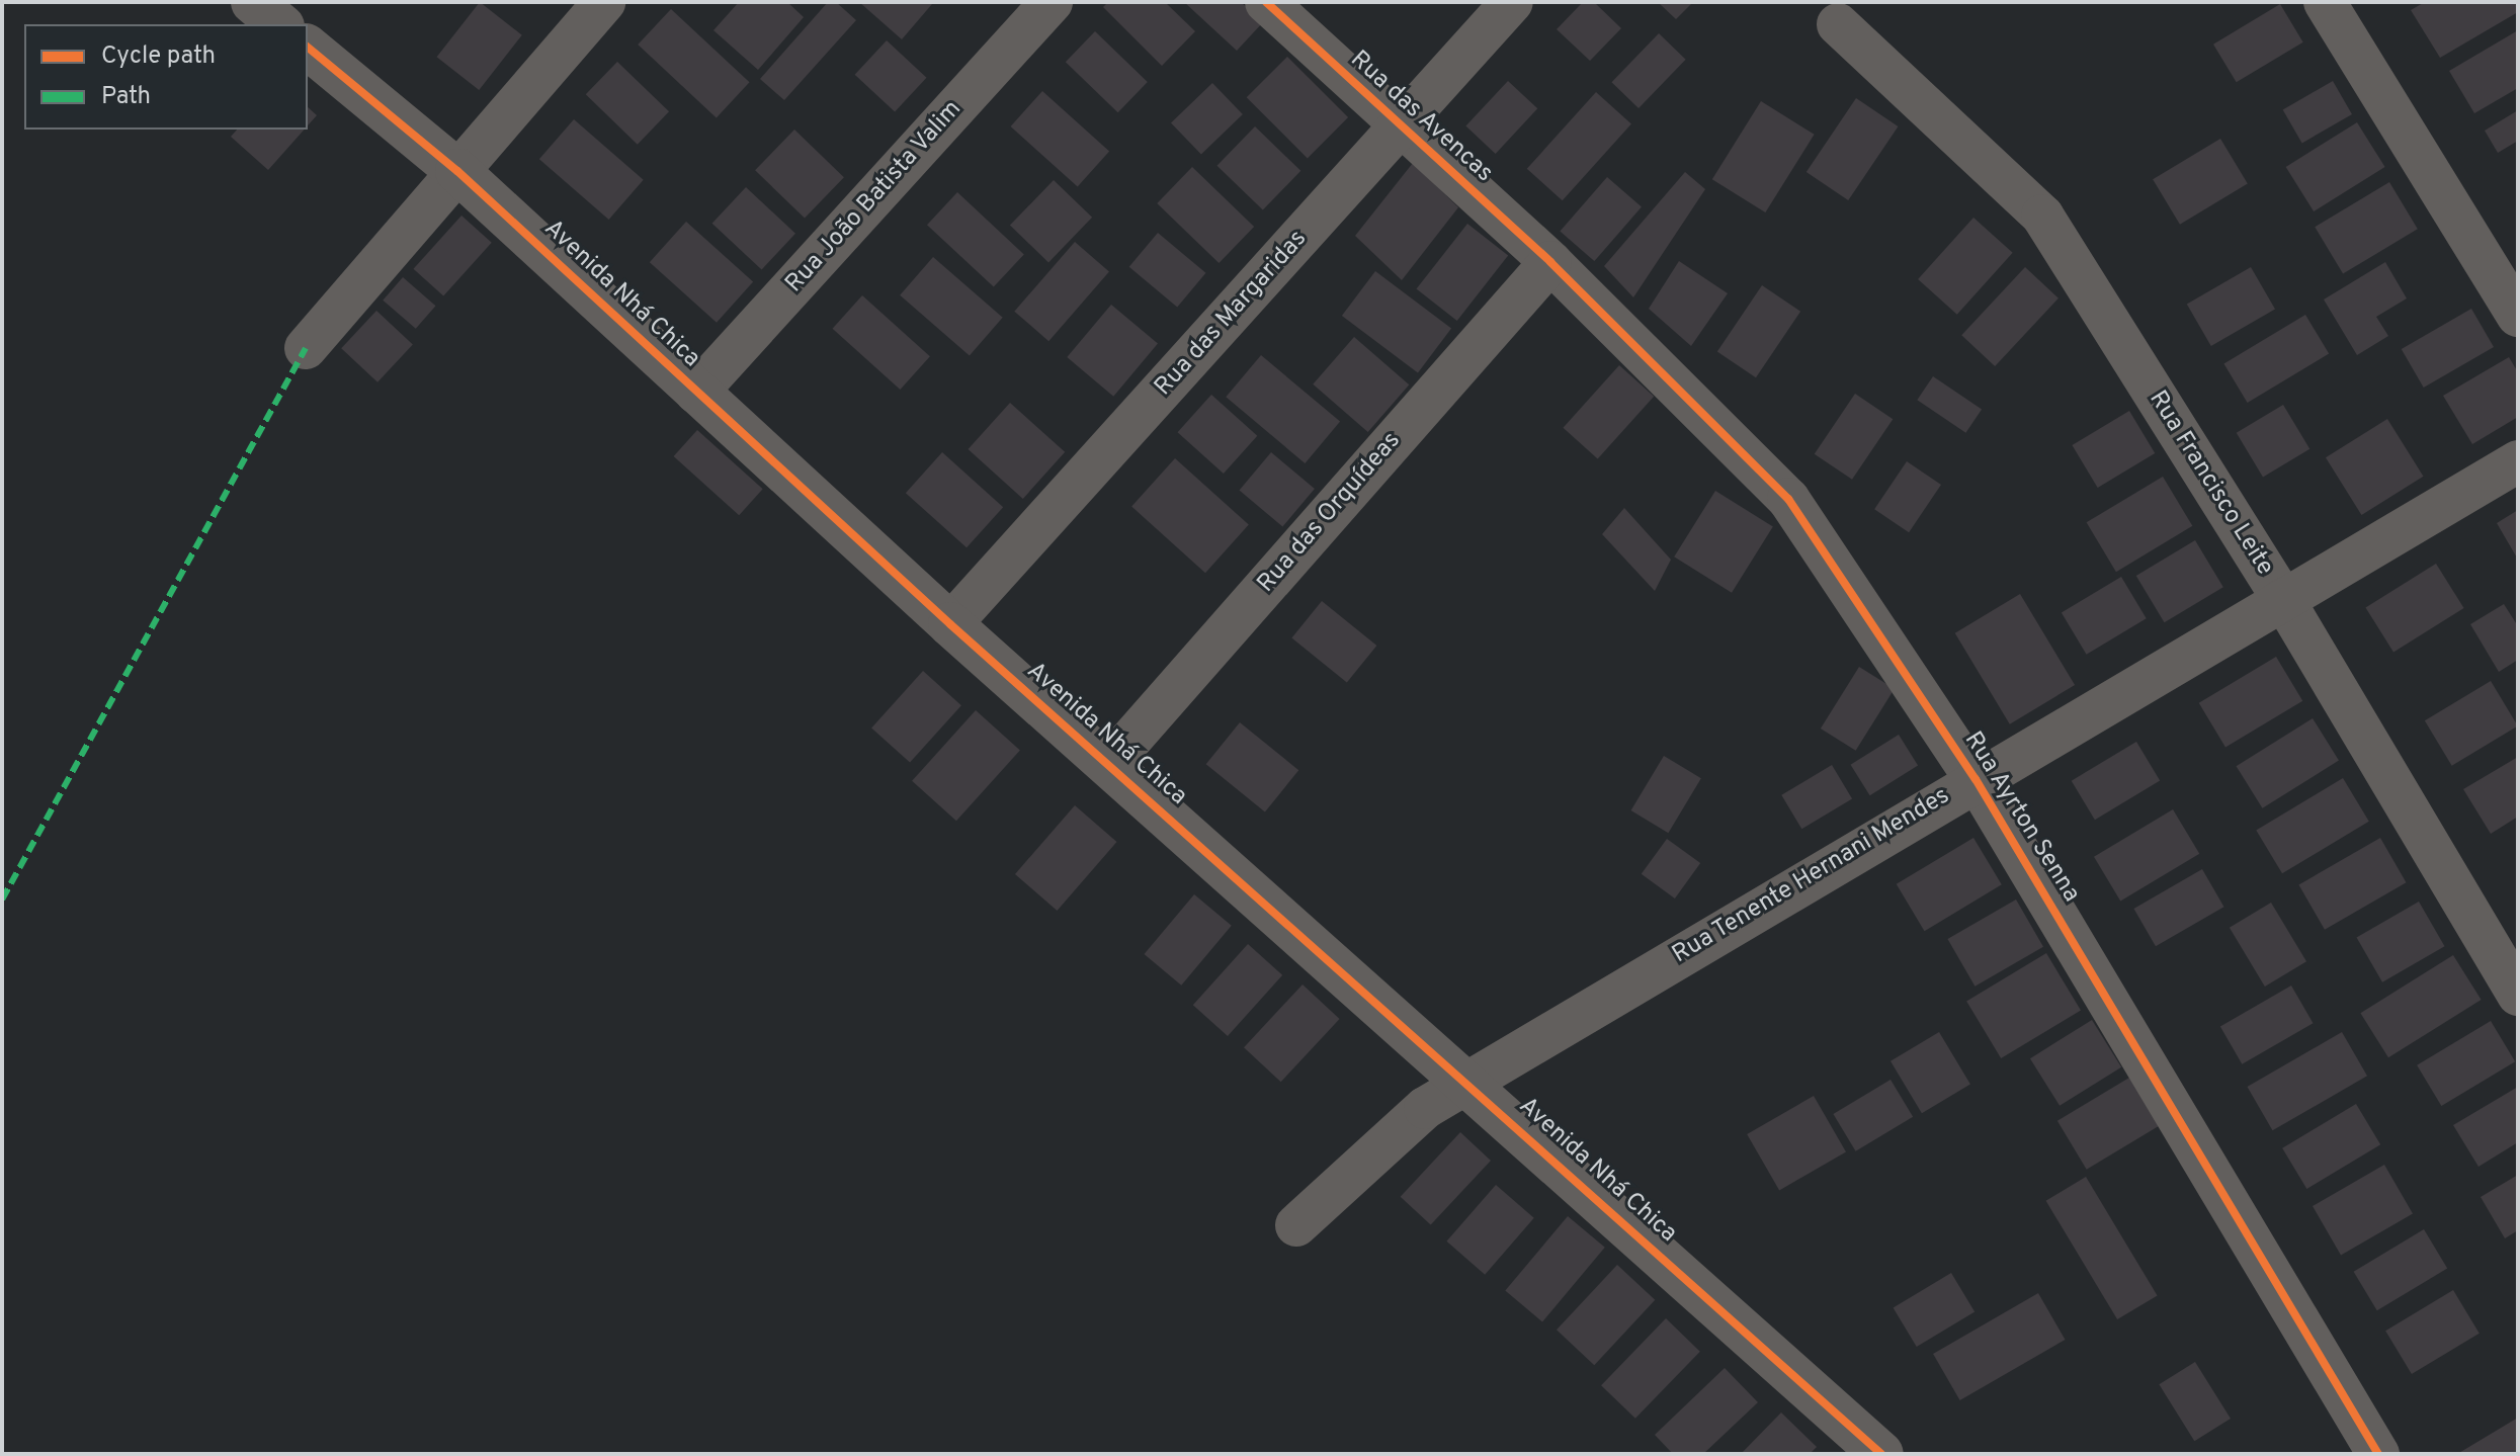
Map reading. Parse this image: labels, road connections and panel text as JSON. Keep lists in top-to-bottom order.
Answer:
{
  "streets": {
    "street": [
      "Rua das Avencas",
      "Rua João Batista Valim",
      "Avenida Nhá Chica",
      "Rua das Margaridas",
      "Rua Francisco Leite",
      "Rua das Orquídeas",
      "Rua Ayrton Senna",
      "Rua Tenente Hernani Mendes"
    ]
  },
  "crossings": [
    ["Rua das Avencas", "Rua das Margaridas"],
    ["Rua das Avencas", "Rua das Orquídeas"],
    ["Rua das Avencas", "Rua Ayrton Senna"],
    ["Rua João Batista Valim", "Avenida Nhá Chica"],
    ["Avenida Nhá Chica", "Rua das Margaridas"],
    ["Avenida Nhá Chica", "Rua das Orquídeas"],
    ["Avenida Nhá Chica", "Rua Tenente Hernani Mendes"],
    ["Rua Francisco Leite", "Rua Tenente Hernani Mendes"],
    ["Rua das Orquídeas", "Rua Ayrton Senna"],
    ["Rua Ayrton Senna", "Rua Tenente Hernani Mendes"]
  ],
  "legend": ["Cycle path", "Path"]
}
